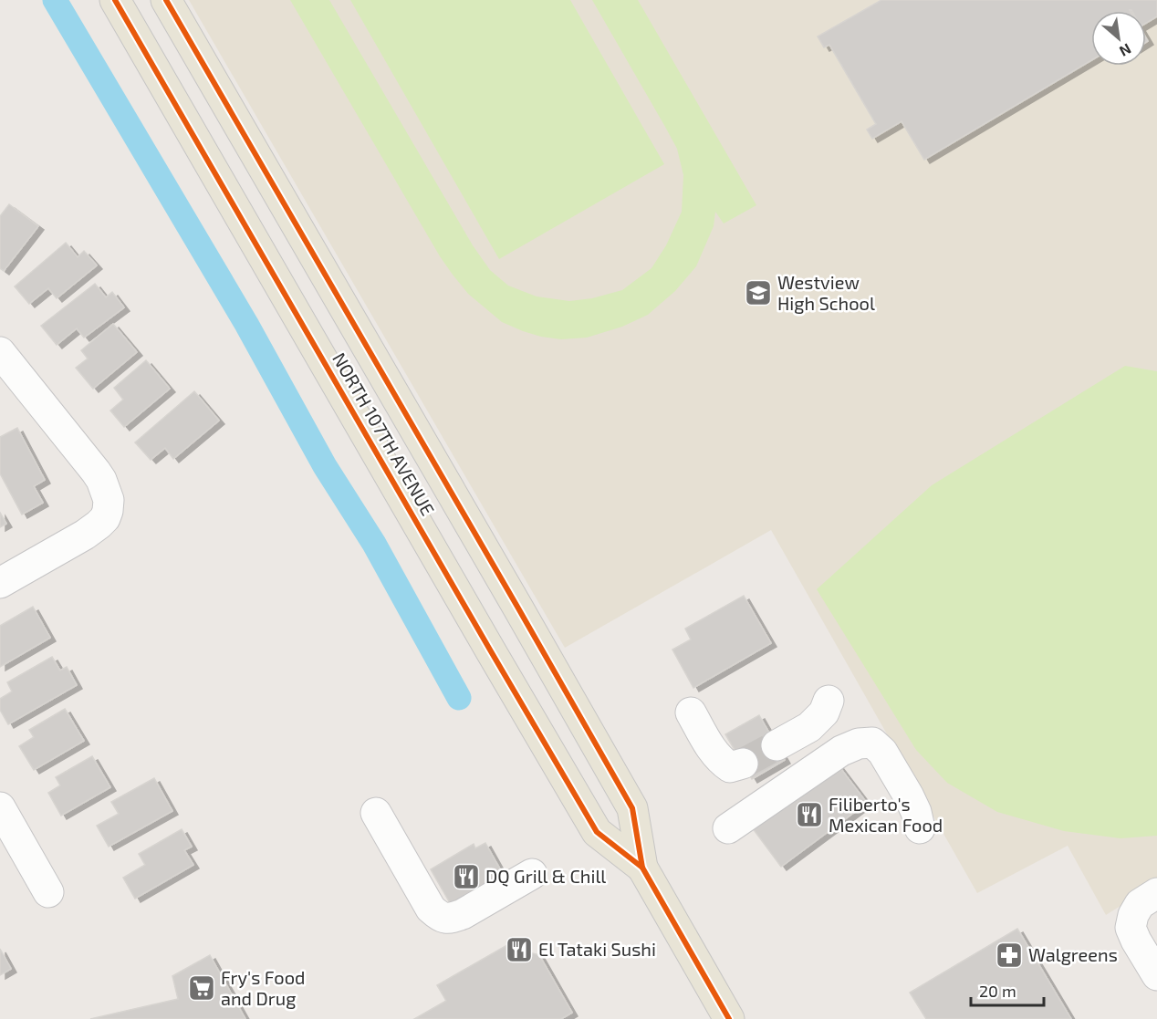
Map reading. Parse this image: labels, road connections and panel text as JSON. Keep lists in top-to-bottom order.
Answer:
{
  "streets": {
    "main road": ["NORTH 107TH AVENUE"]
  },
  "places": {
    "school or university": ["Westview High School"],
    "restaurant": ["Filiberto's Mexican Food", "DQ Grill & Chill", "El Tataki Sushi"],
    "pharmacy": ["Walgreens"],
    "supermarket": ["Fry's Food and Drug"]
  },
  "scale_bar": "20 m",
  "north": "bottom right"
}
